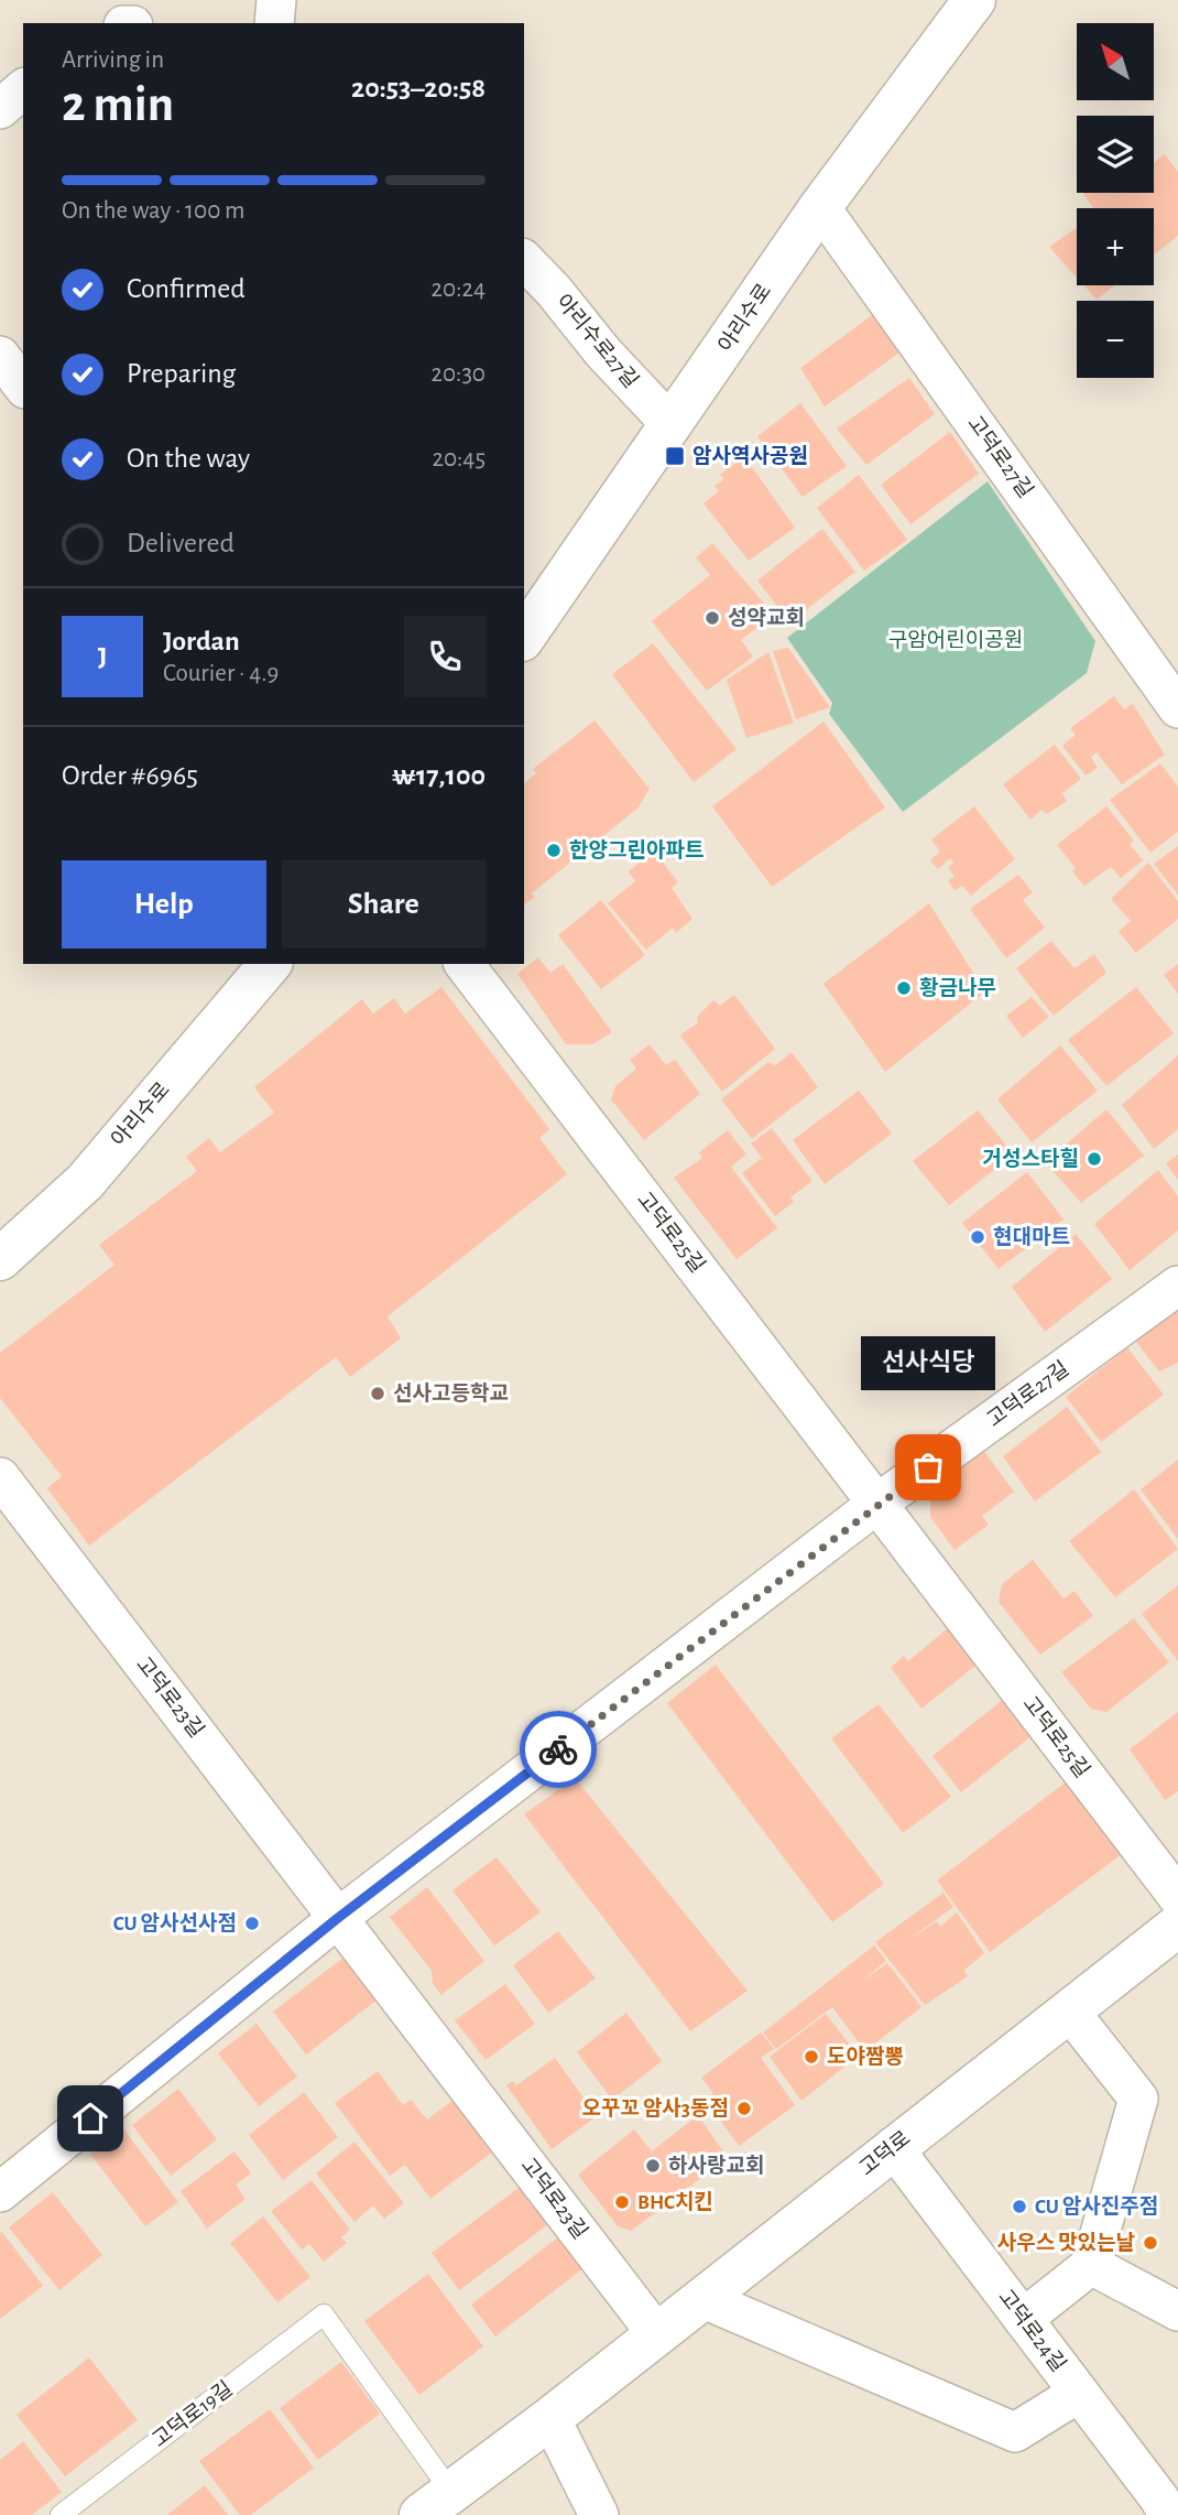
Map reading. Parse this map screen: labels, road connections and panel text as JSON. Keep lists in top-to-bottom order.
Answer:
{
  "streets": {
    "street": [
      "아리수로",
      "아리수로27길",
      "고덕로27길",
      "고덕로25길",
      "고덕로23길",
      "고덕로",
      "고덕로24길"
    ],
    "lane": ["고덕로19길"]
  },
  "crossings": [
    ["아리수로", "아리수로27길"],
    ["아리수로", "고덕로27길"],
    ["고덕로27길", "고덕로25길"],
    ["고덕로23길", "고덕로"],
    ["고덕로", "고덕로24길"],
    ["고덕로", "고덕로19길"]
  ],
  "parks": ["구암어린이공원"],
  "places": {
    "transit": ["암사역사공원"],
    "other": [
      "성약교회",
      "한양그린아파트",
      "황금나무",
      "거성스타힐",
      "현대마트",
      "선사고등학교",
      "선사식당",
      "CU 암사선사점",
      "도야짬뽕",
      "오꾸꼬 암사3동점",
      "하사랑교회",
      "BHC치킨",
      "CU 암사진주점",
      "사우스 맛있는날"
    ]
  },
  "north": "top left",
  "page": {
    "map_buttons": ["+", "−"],
    "heading": ["2 min", "Arriving in", "20:53–20:58"],
    "panel": [
      "Jordan",
      "Courier · 4.9",
      "Order #6965",
      "₩17,100"
    ],
    "bar": "On the way · 100 m",
    "list": [
      ["Confirmed", "20:24"],
      ["Preparing", "20:30"],
      ["On the way", "20:45"],
      "Delivered"
    ],
    "round": "J",
    "buttons": ["Help", "Share"],
    "bubble": "선사식당"
  }
}
